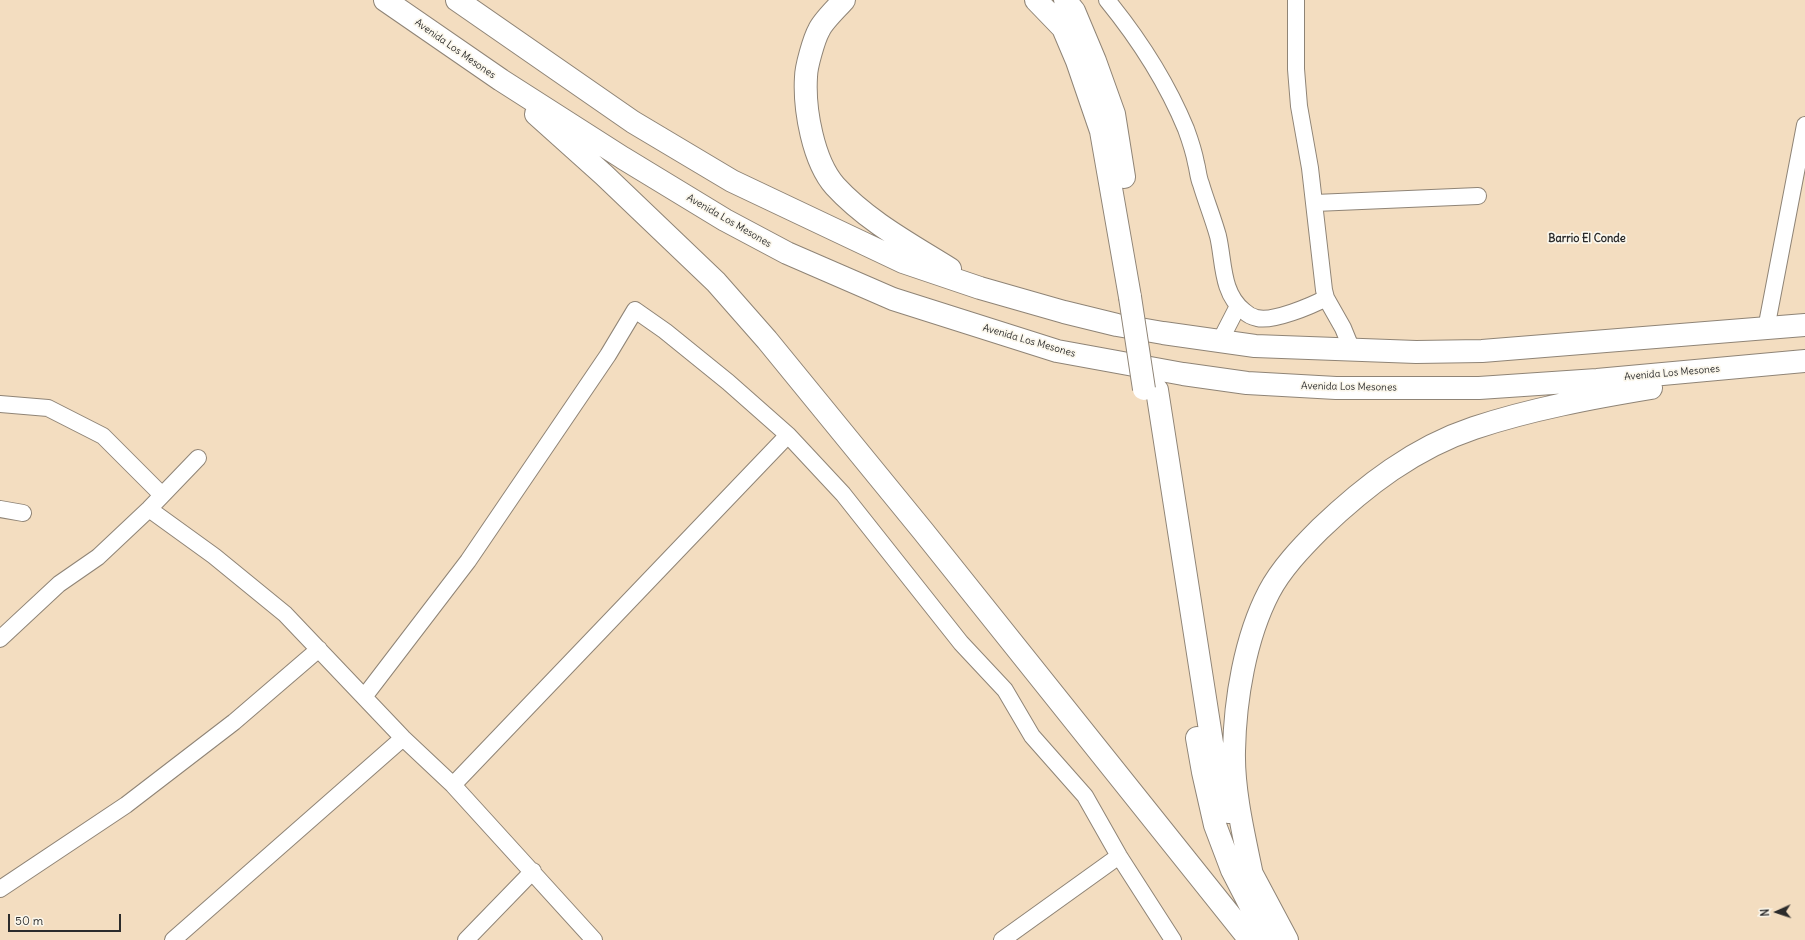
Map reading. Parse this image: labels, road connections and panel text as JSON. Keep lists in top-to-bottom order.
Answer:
{
  "streets": {
    "highway": ["Avenida Los Mesones"]
  },
  "districts": ["Barrio El Conde"],
  "scale_bar": "50 m",
  "north": "left"
}
